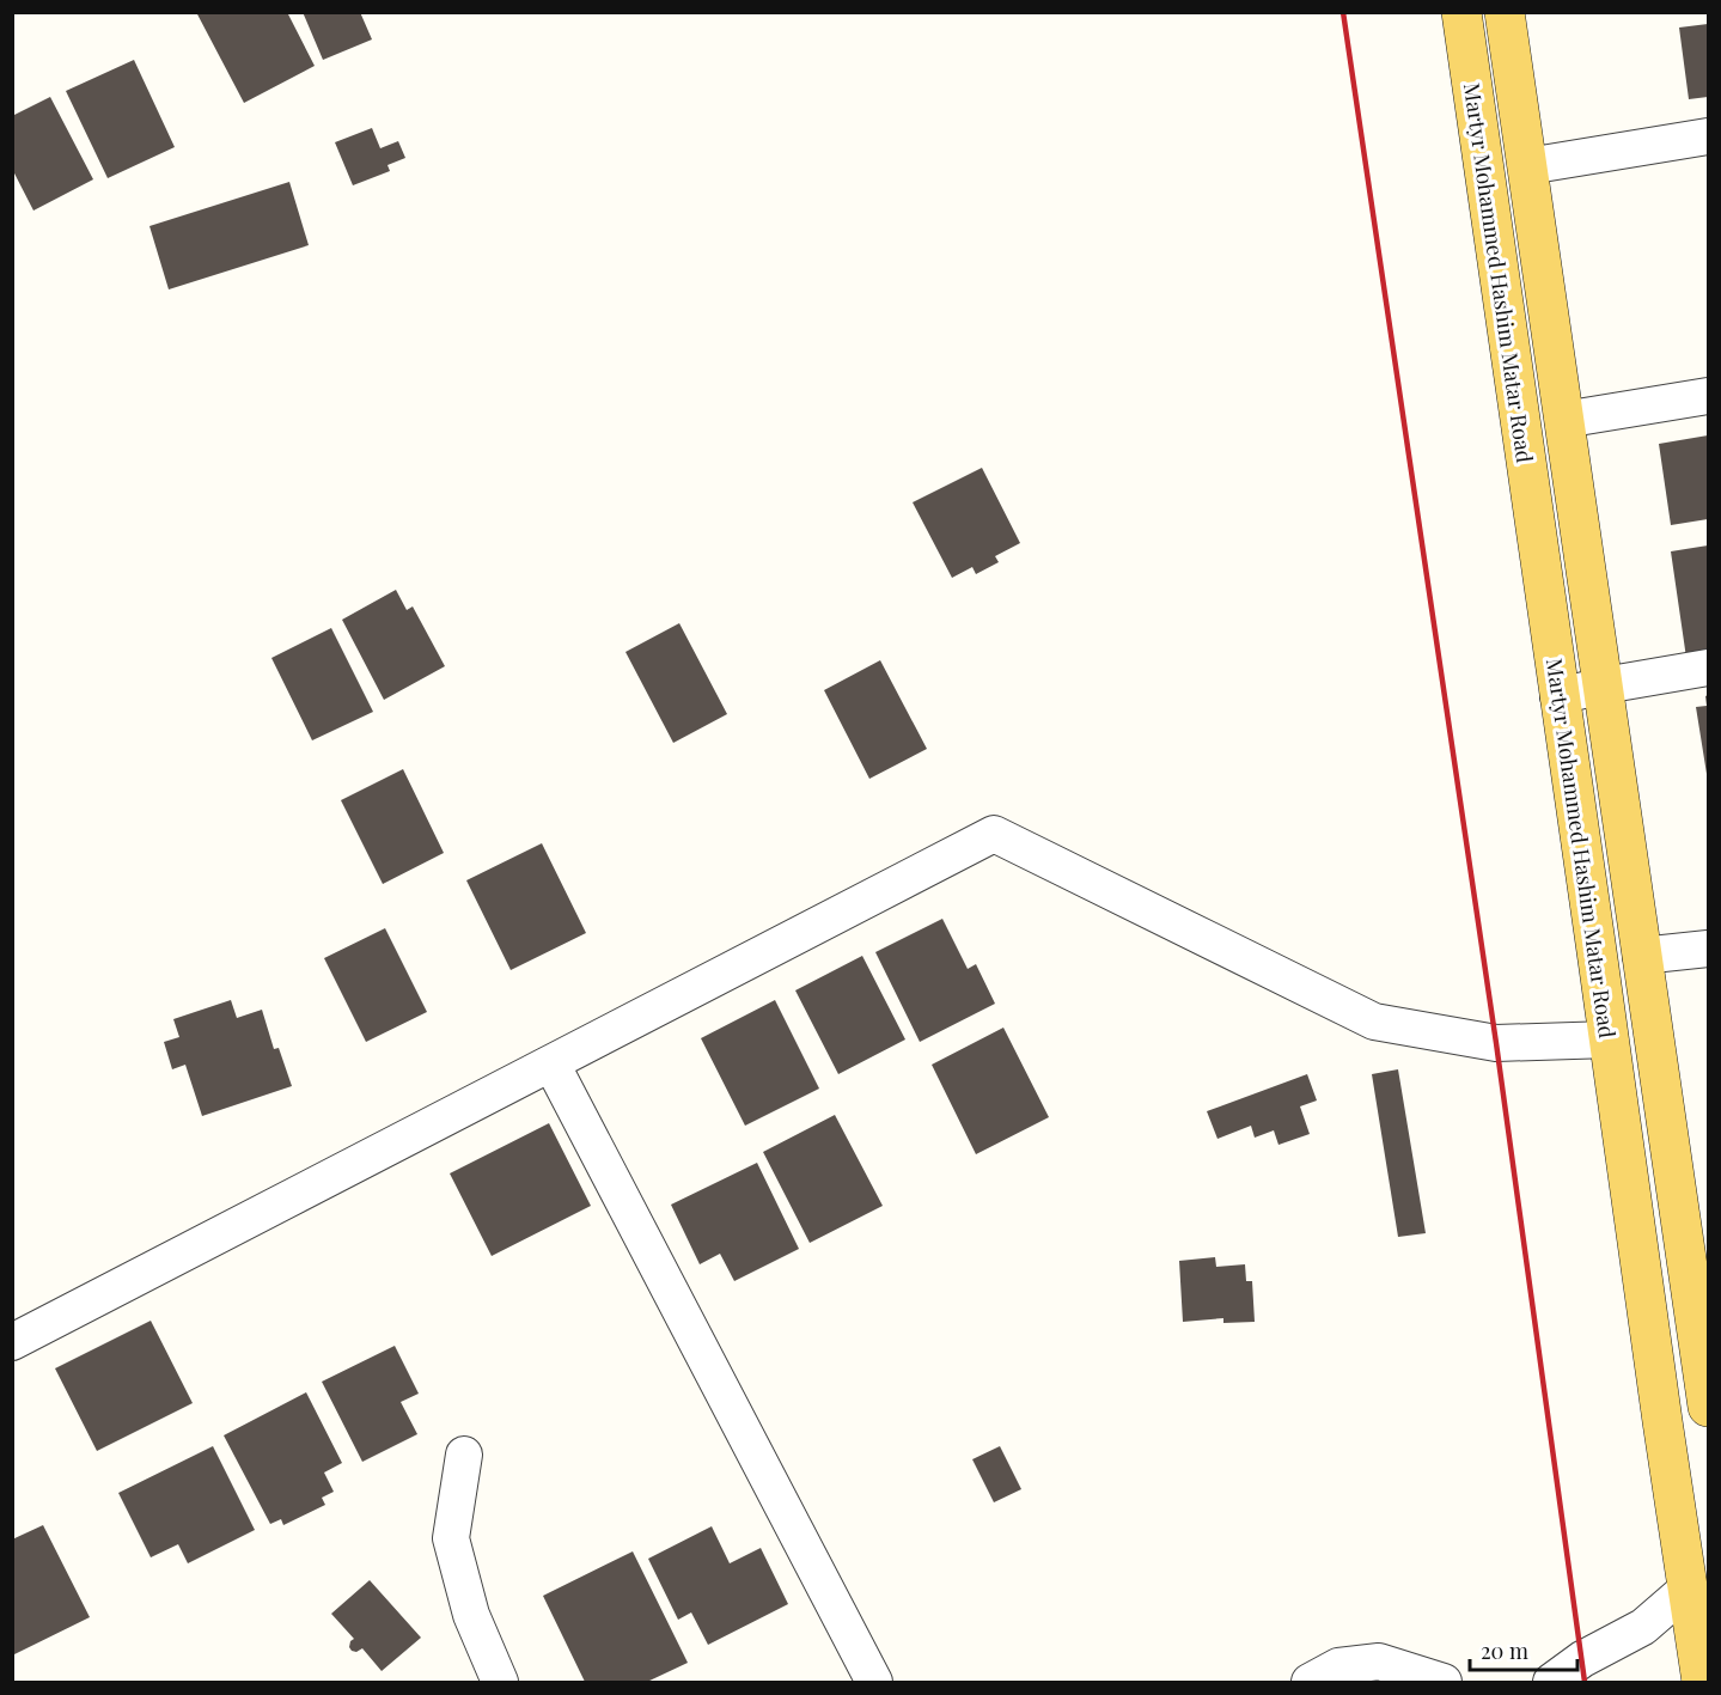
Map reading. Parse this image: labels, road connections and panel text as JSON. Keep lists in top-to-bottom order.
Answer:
{
  "streets": {
    "main road": ["Martyr Mohammed Hashim Matar Road"]
  },
  "scale_bar": "20 m"
}
